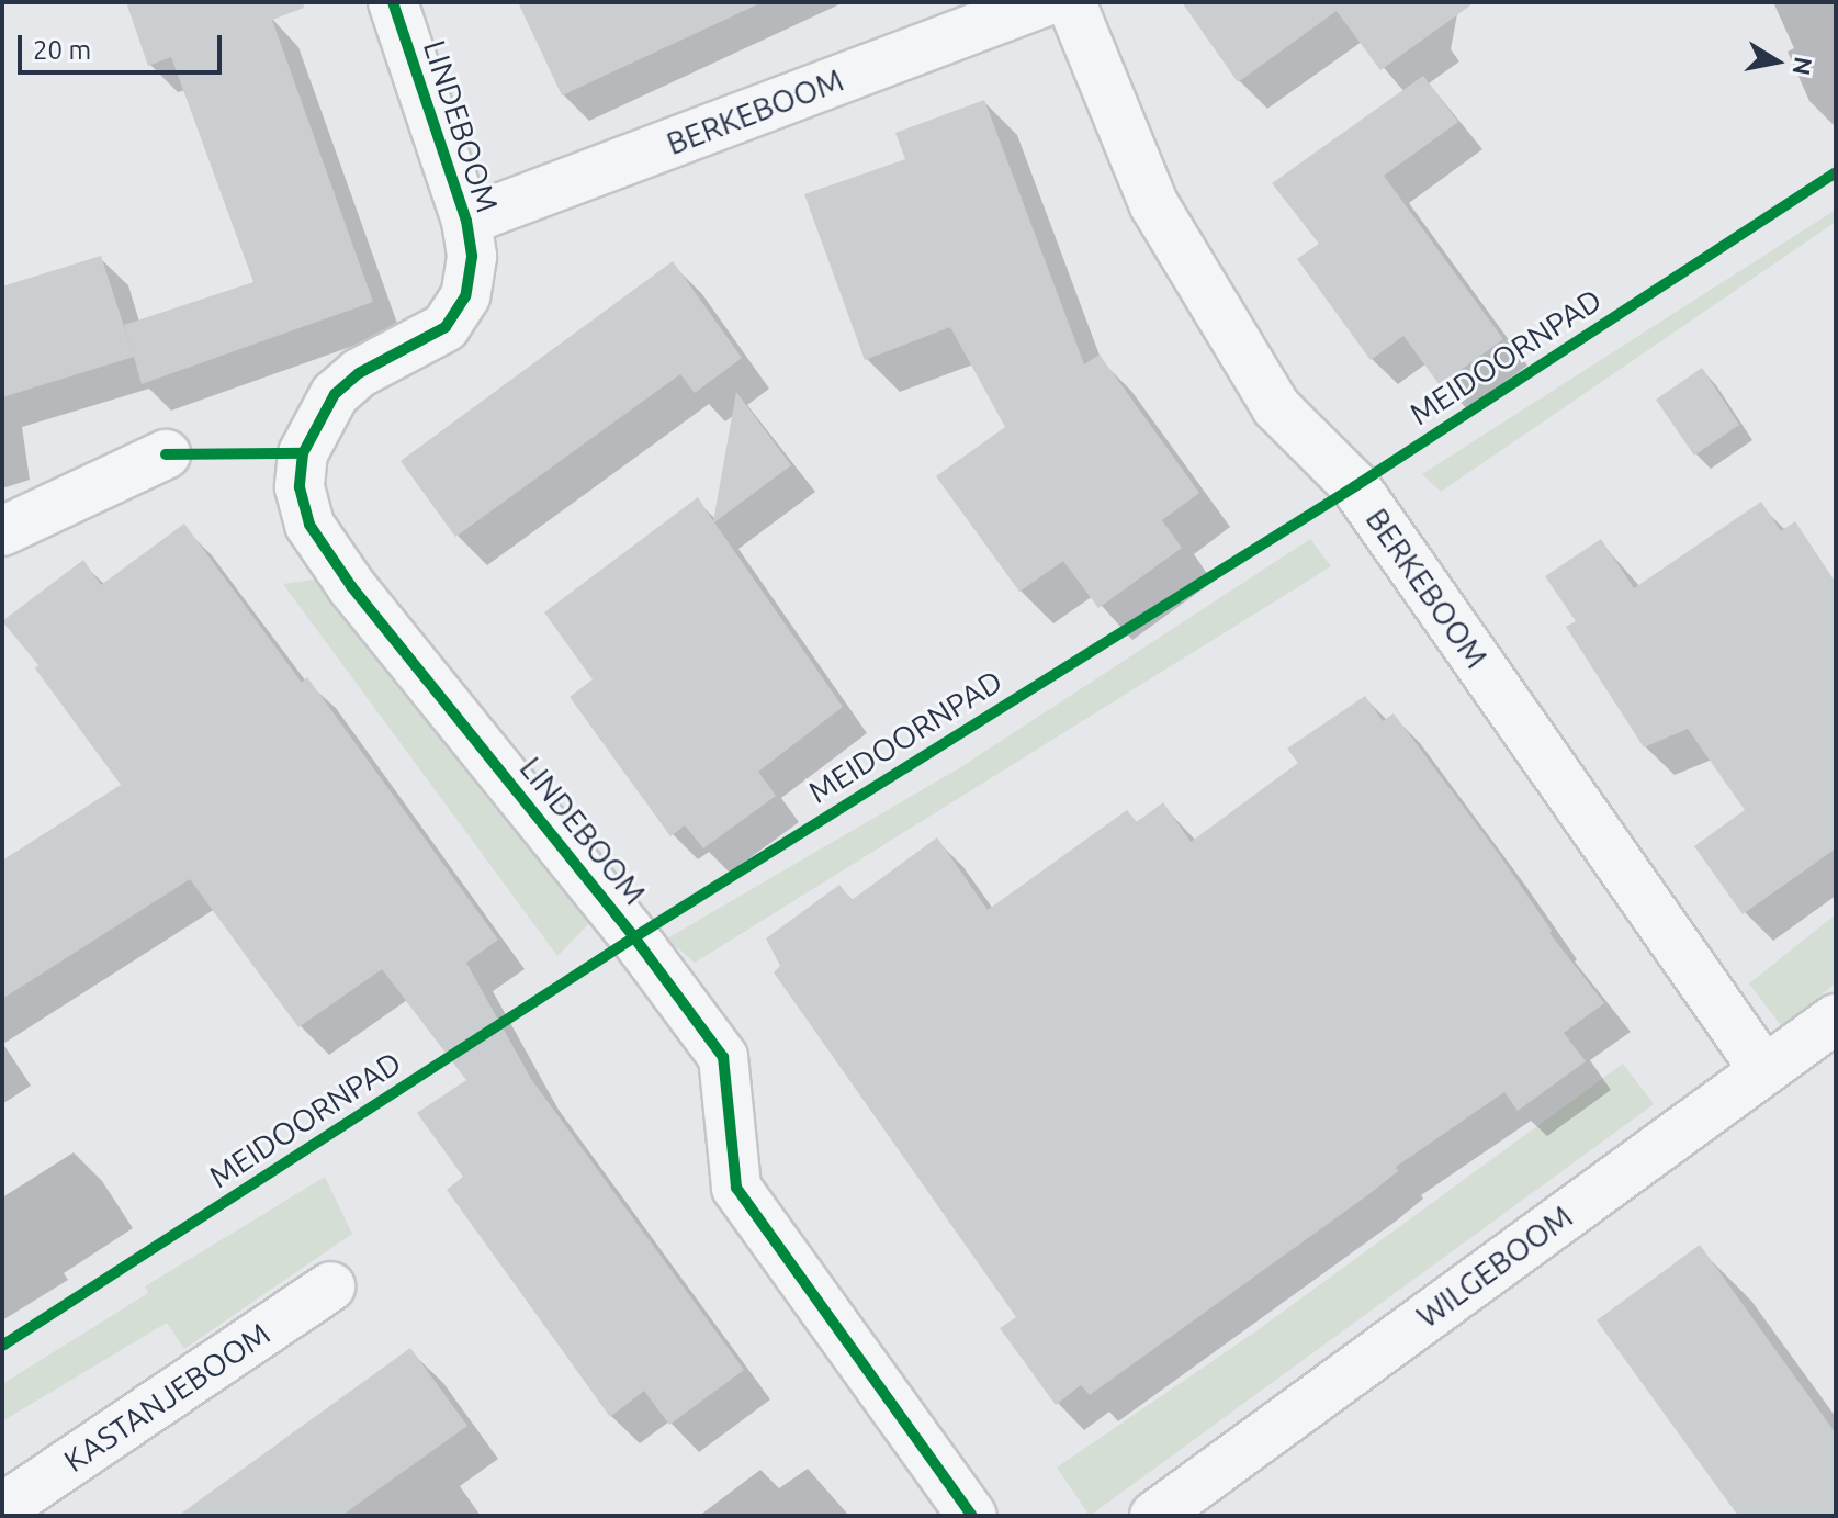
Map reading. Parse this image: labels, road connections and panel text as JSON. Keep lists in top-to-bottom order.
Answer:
{
  "streets": {
    "street": [
      "BERKEBOOM",
      "LINDEBOOM",
      "WILGEBOOM",
      "KASTANJEBOOM"
    ],
    "cycle path": ["MEIDOORNPAD"]
  },
  "crossings": [
    ["BERKEBOOM", "LINDEBOOM"],
    ["BERKEBOOM", "WILGEBOOM"]
  ],
  "scale_bar": "20 m",
  "north": "right"
}
